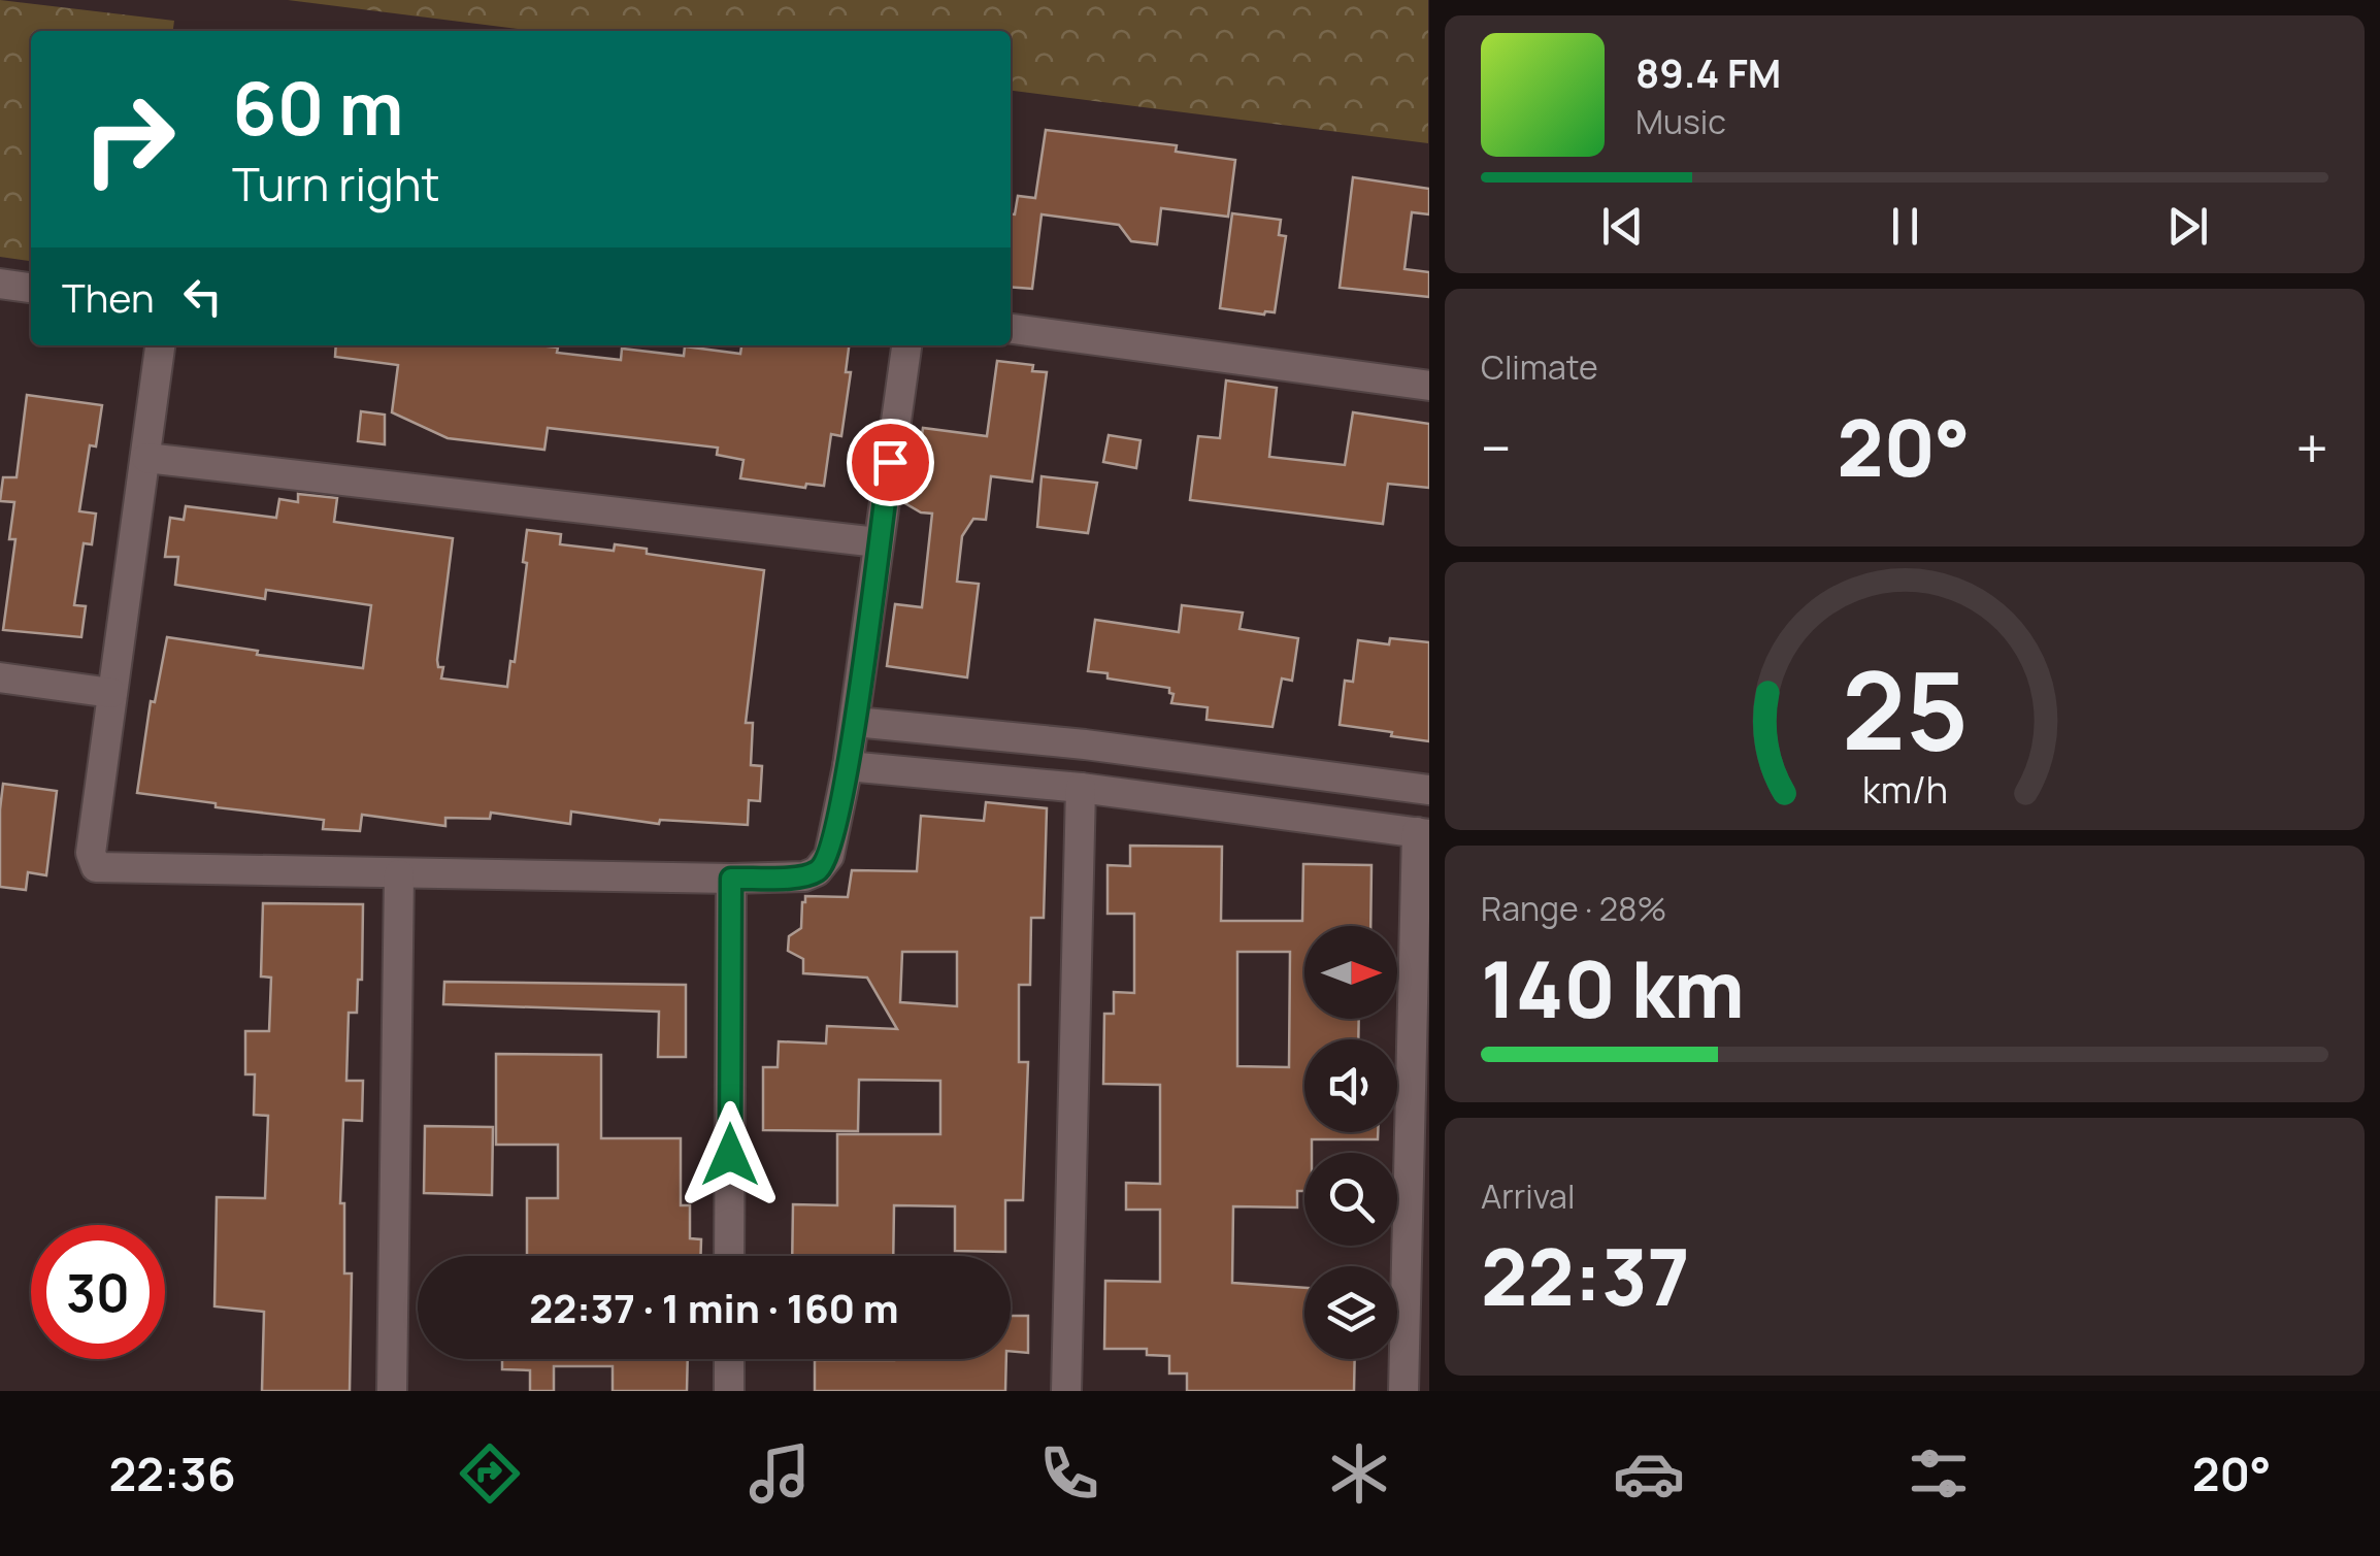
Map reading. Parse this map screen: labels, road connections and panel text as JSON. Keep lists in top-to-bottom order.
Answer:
{
  "north": "right",
  "page": {
    "turn": ["60 m", "Turn right"],
    "song": ["89.4 FM", "Music"],
    "then": "Then",
    "tile": [
      "Climate",
      ["Range · 28%", "140 km"],
      ["Arrival", "22:37"]
    ],
    "heat": ["−", "20°", "+"],
    "limit": "30",
    "trip": "22:37 · 1 min · 160 m",
    "tabs": ["22:36", "20°"],
    "gauge": ["25", "km/h"]
  }
}
